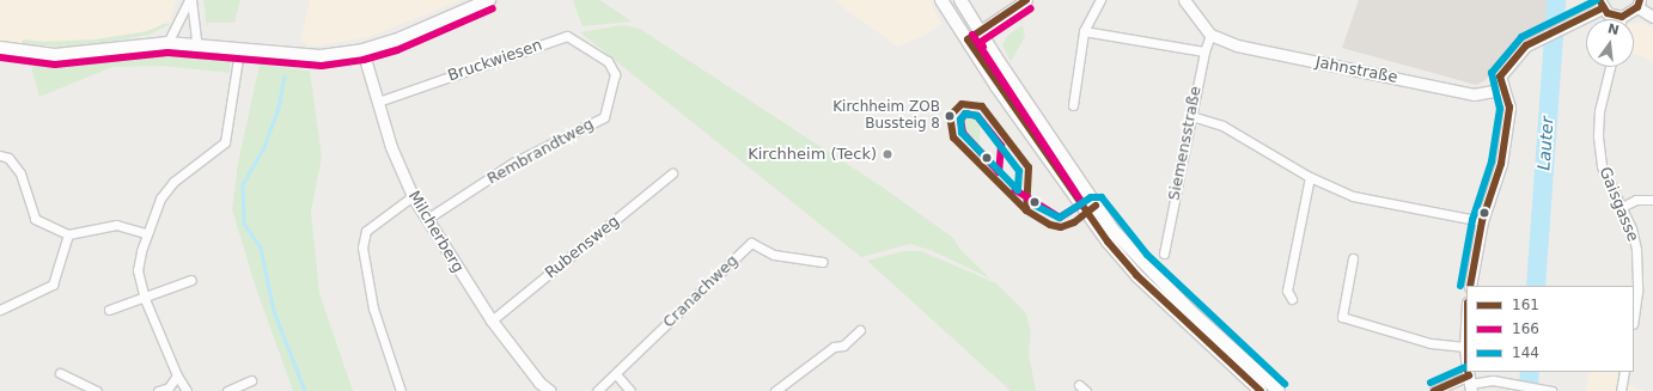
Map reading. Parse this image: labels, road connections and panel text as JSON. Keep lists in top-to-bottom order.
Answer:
{
  "streets": {
    "street": [
      "Bruckwiesen",
      "Jahnstraße",
      "Siemensstraße",
      "Rembrandtweg",
      "Gaisgasse",
      "Milcherberg",
      "Rubensweg",
      "Cranachweg"
    ]
  },
  "crossings": [
    ["Bruckwiesen", "Rembrandtweg"],
    ["Bruckwiesen", "Milcherberg"],
    ["Jahnstraße", "Siemensstraße"],
    ["Rembrandtweg", "Milcherberg"],
    ["Milcherberg", "Rubensweg"]
  ],
  "water": ["Lauter"],
  "places": ["Kirchheim ZOB Bussteig 8", "Kirchheim (Teck)"],
  "lines": ["transit line 161", "transit line 144", "transit line 166"],
  "legend": ["161", "166", "144"],
  "north": "top"
}
